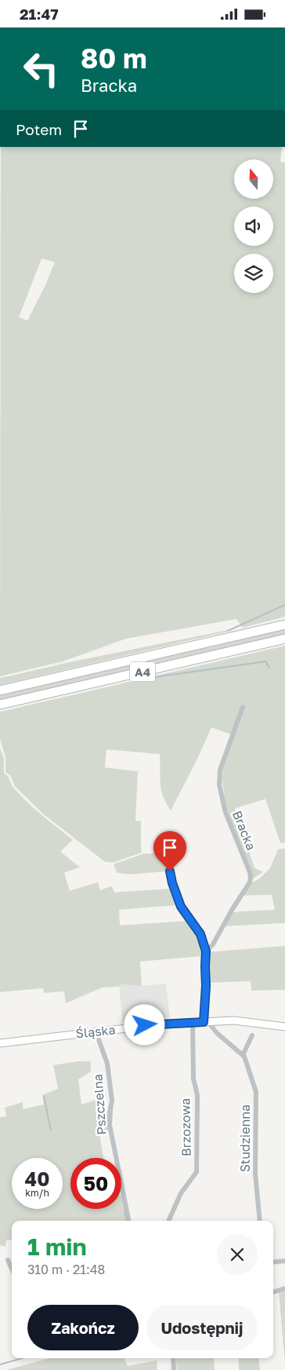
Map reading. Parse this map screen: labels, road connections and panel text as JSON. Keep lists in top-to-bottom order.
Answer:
{
  "streets": {
    "highway": ["A4"],
    "main road": ["Śląska"],
    "street": [
      "Bracka",
      "Pszczelna",
      "Brzozowa",
      "Studzienna"
    ]
  },
  "crossings": [
    ["Śląska", "Pszczelna"],
    ["Śląska", "Brzozowa"],
    ["Śląska", "Studzienna"]
  ],
  "north": "top",
  "page": {
    "status": "21:47",
    "turn": ["80 m", "Bracka"],
    "then": "Potem",
    "speed": "40 km/h",
    "limit": "50",
    "heading": ["1 min", "310 m · 21:48"],
    "buttons": ["Zakończ", "Udostępnij"]
  }
}
